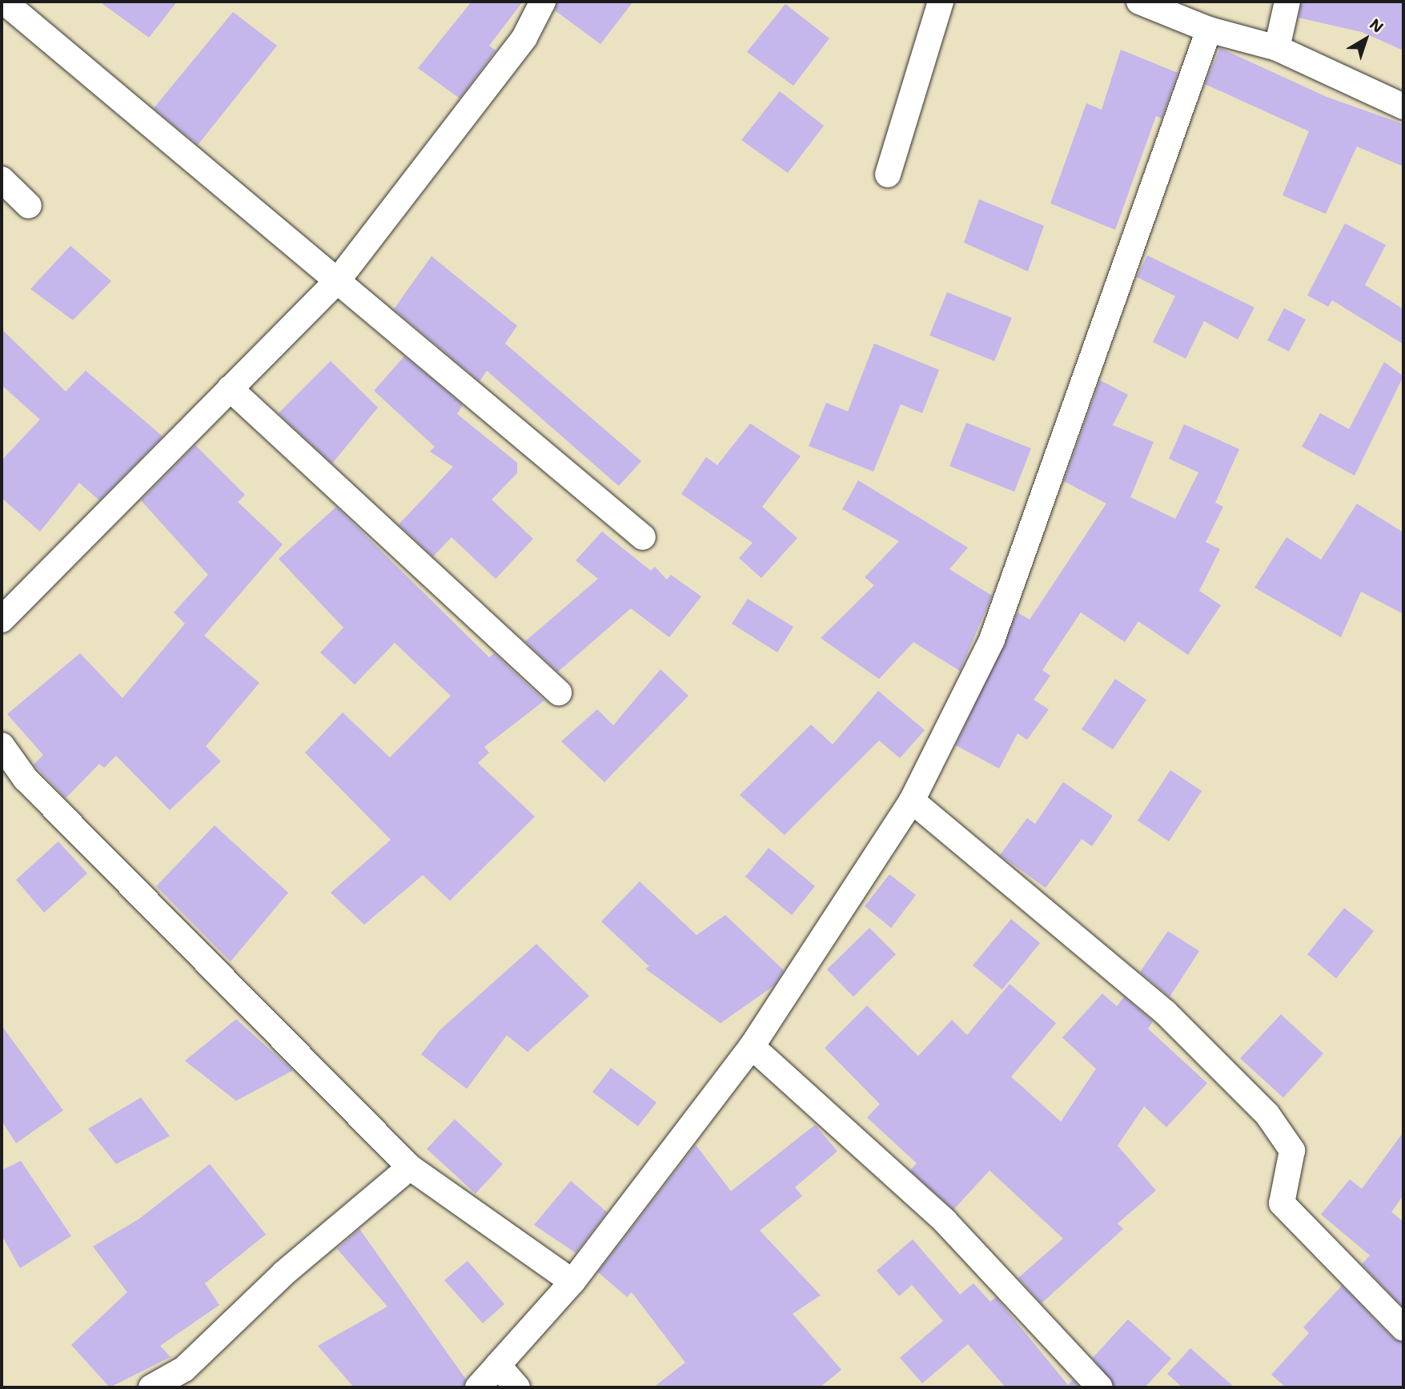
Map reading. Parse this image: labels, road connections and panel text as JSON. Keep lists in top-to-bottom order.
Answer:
{
  "north": "top right"
}
